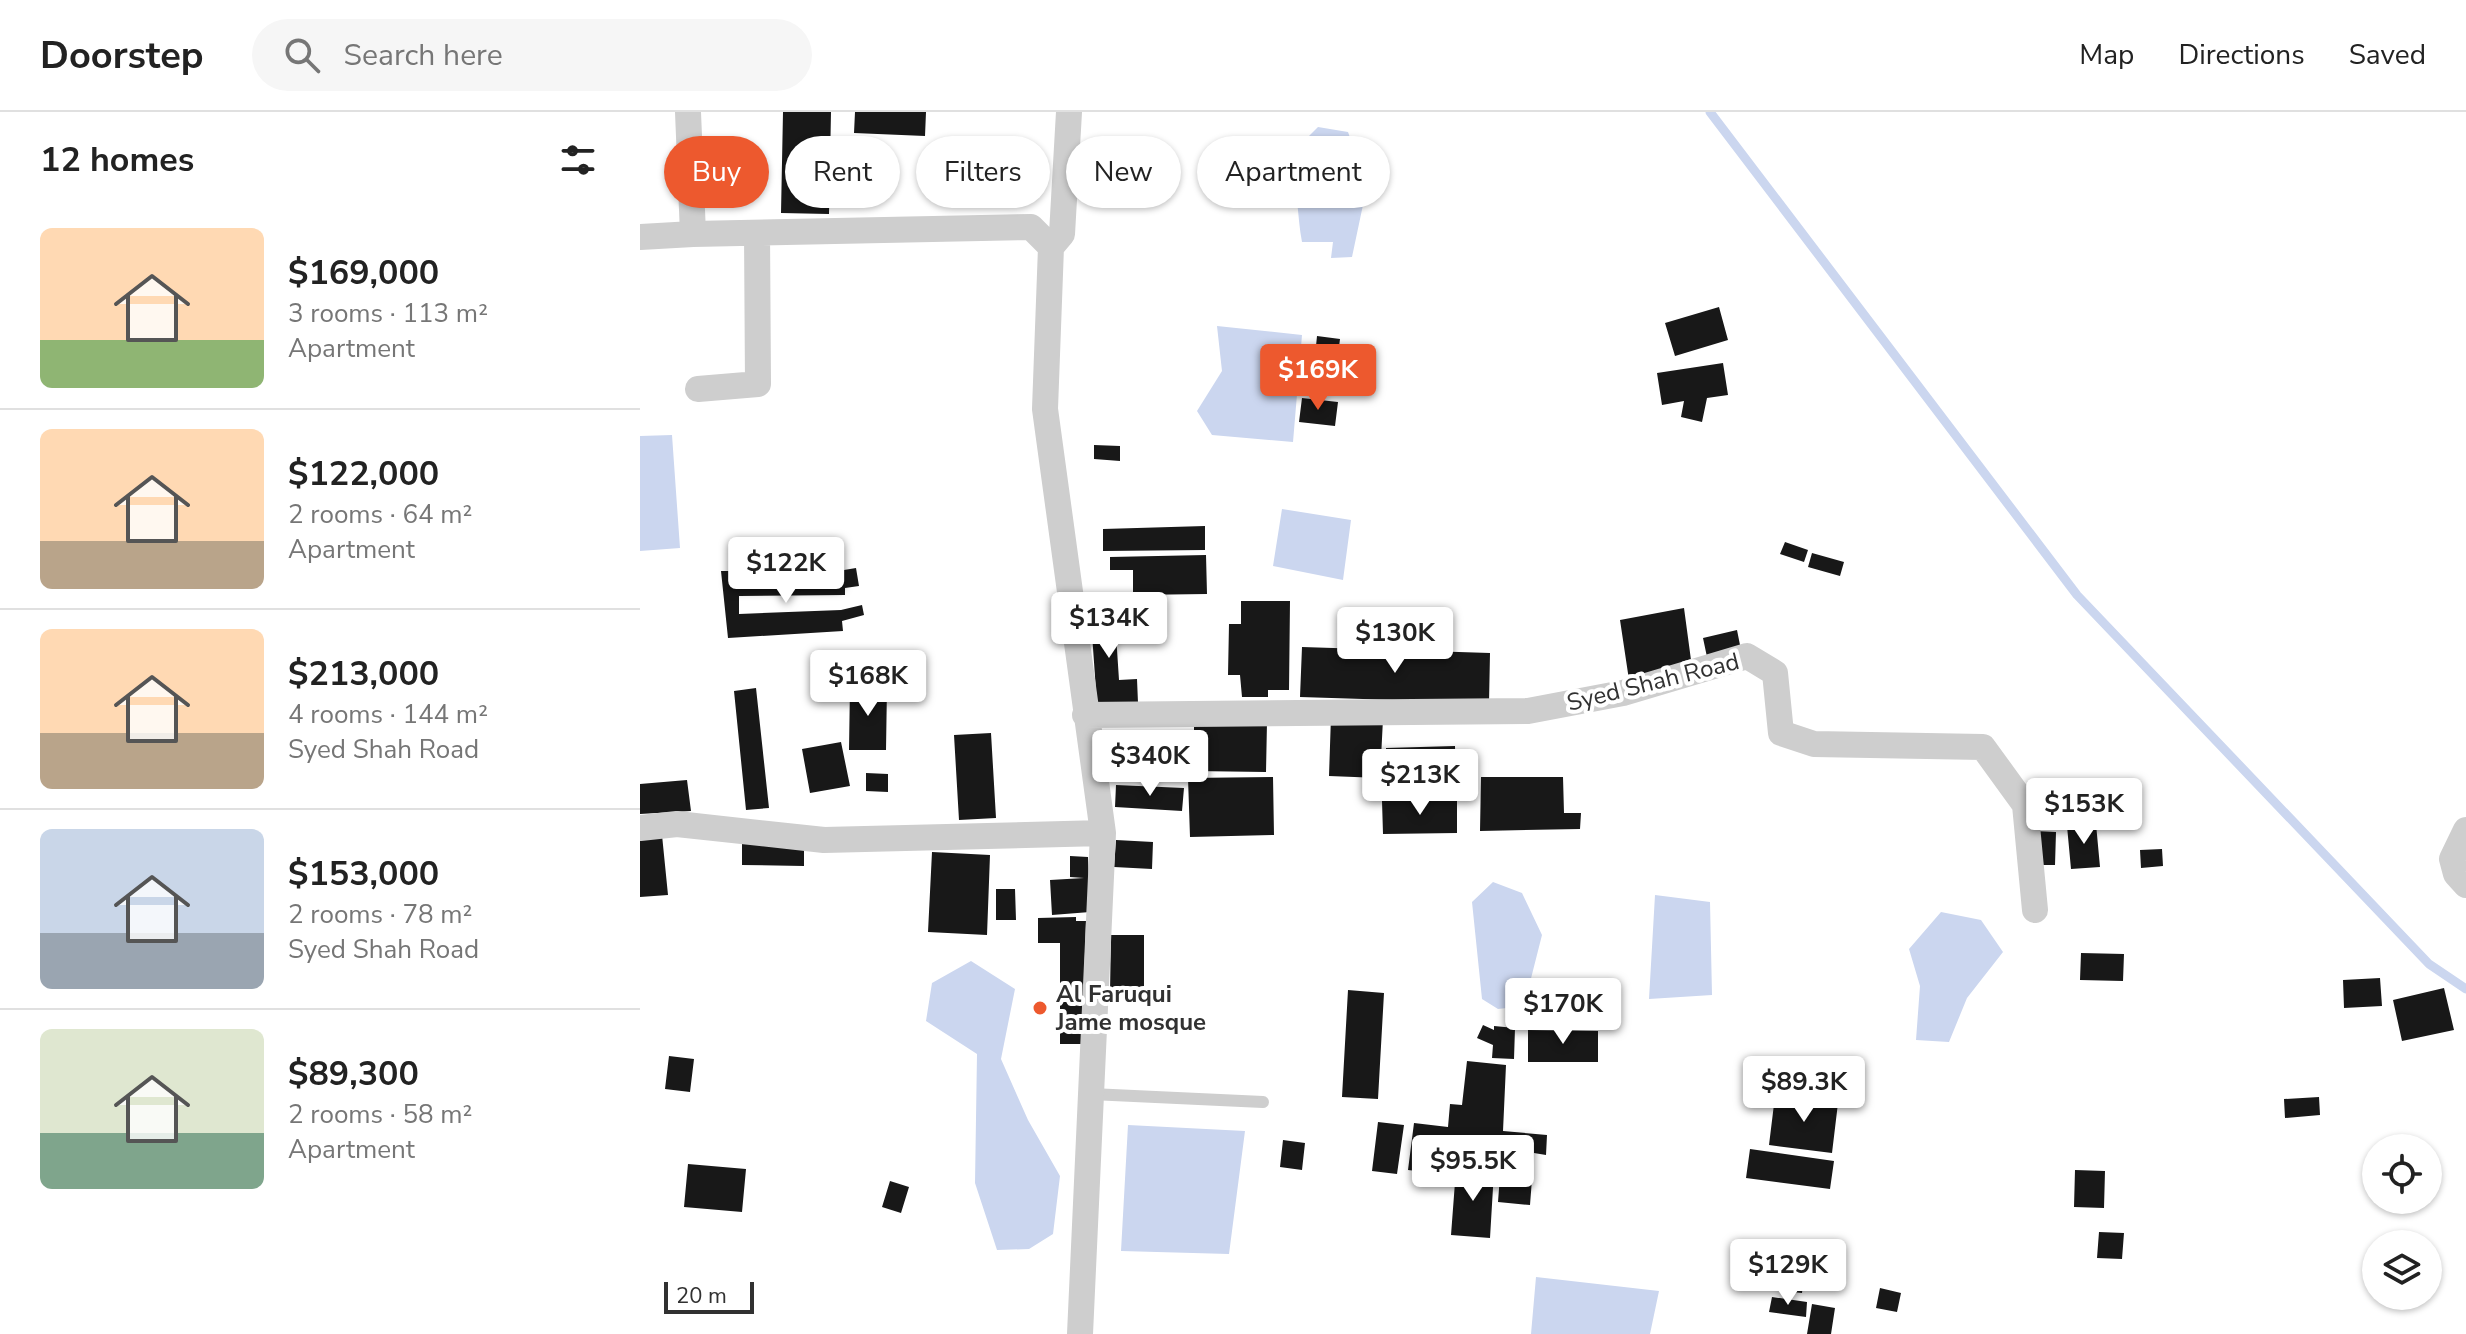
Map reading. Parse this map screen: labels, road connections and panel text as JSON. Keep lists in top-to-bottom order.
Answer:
{
  "streets": {
    "street": ["Syed Shah Road"]
  },
  "places": ["Al Faruqui Jame mosque"],
  "scale_bar": "20 m",
  "page": {
    "header": "Doorstep",
    "search": "Search here",
    "nav": ["Map", "Directions", "Saved"],
    "heading": "12 homes",
    "chip": [
      "Buy",
      "Rent",
      "Filters",
      "New",
      "Apartment"
    ],
    "list": [
      {
        "name": "$169,000",
        "note": "3 rooms · 113 m² · Apartment"
      },
      {
        "name": "$122,000",
        "note": "2 rooms · 64 m² · Apartment"
      },
      {
        "name": "$213,000",
        "note": "4 rooms · 144 m² · Syed Shah Road"
      },
      {
        "name": "$153,000",
        "note": "2 rooms · 78 m² · Syed Shah Road"
      },
      {
        "name": "$89,300",
        "note": "2 rooms · 58 m² · Apartment"
      }
    ],
    "price": [
      "$169K",
      "$122K",
      "$134K",
      "$130K",
      "$168K",
      "$340K",
      "$213K",
      "$153K",
      "$170K",
      "$89.3K",
      "$95.5K",
      "$129K"
    ],
    "scale": "20 m"
  }
}
